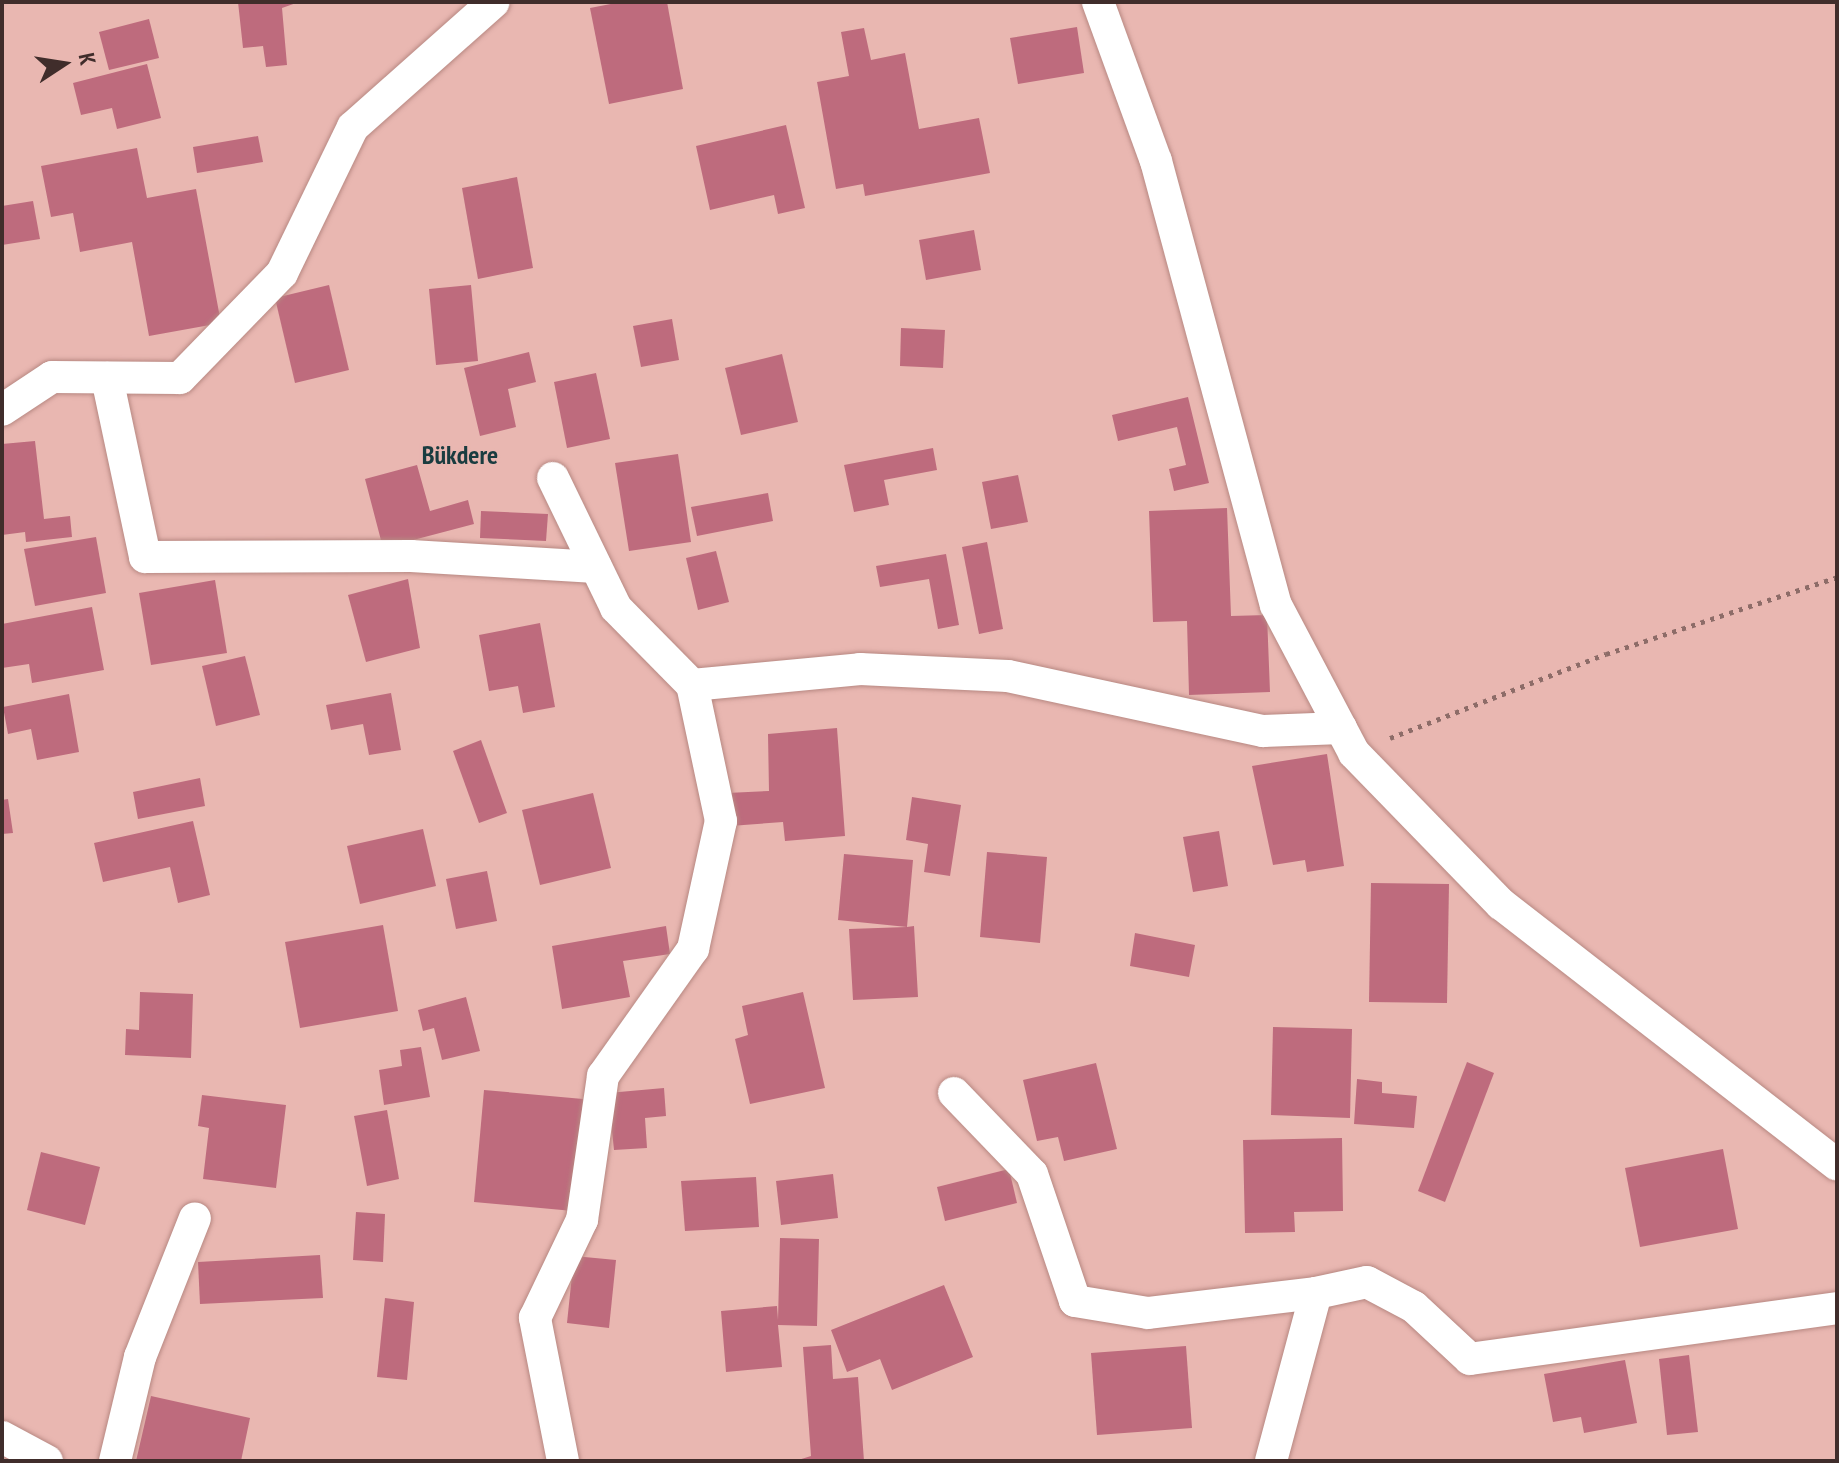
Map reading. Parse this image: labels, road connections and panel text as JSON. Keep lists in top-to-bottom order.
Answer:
{
  "districts": ["Bükdere"],
  "north": "right"
}
